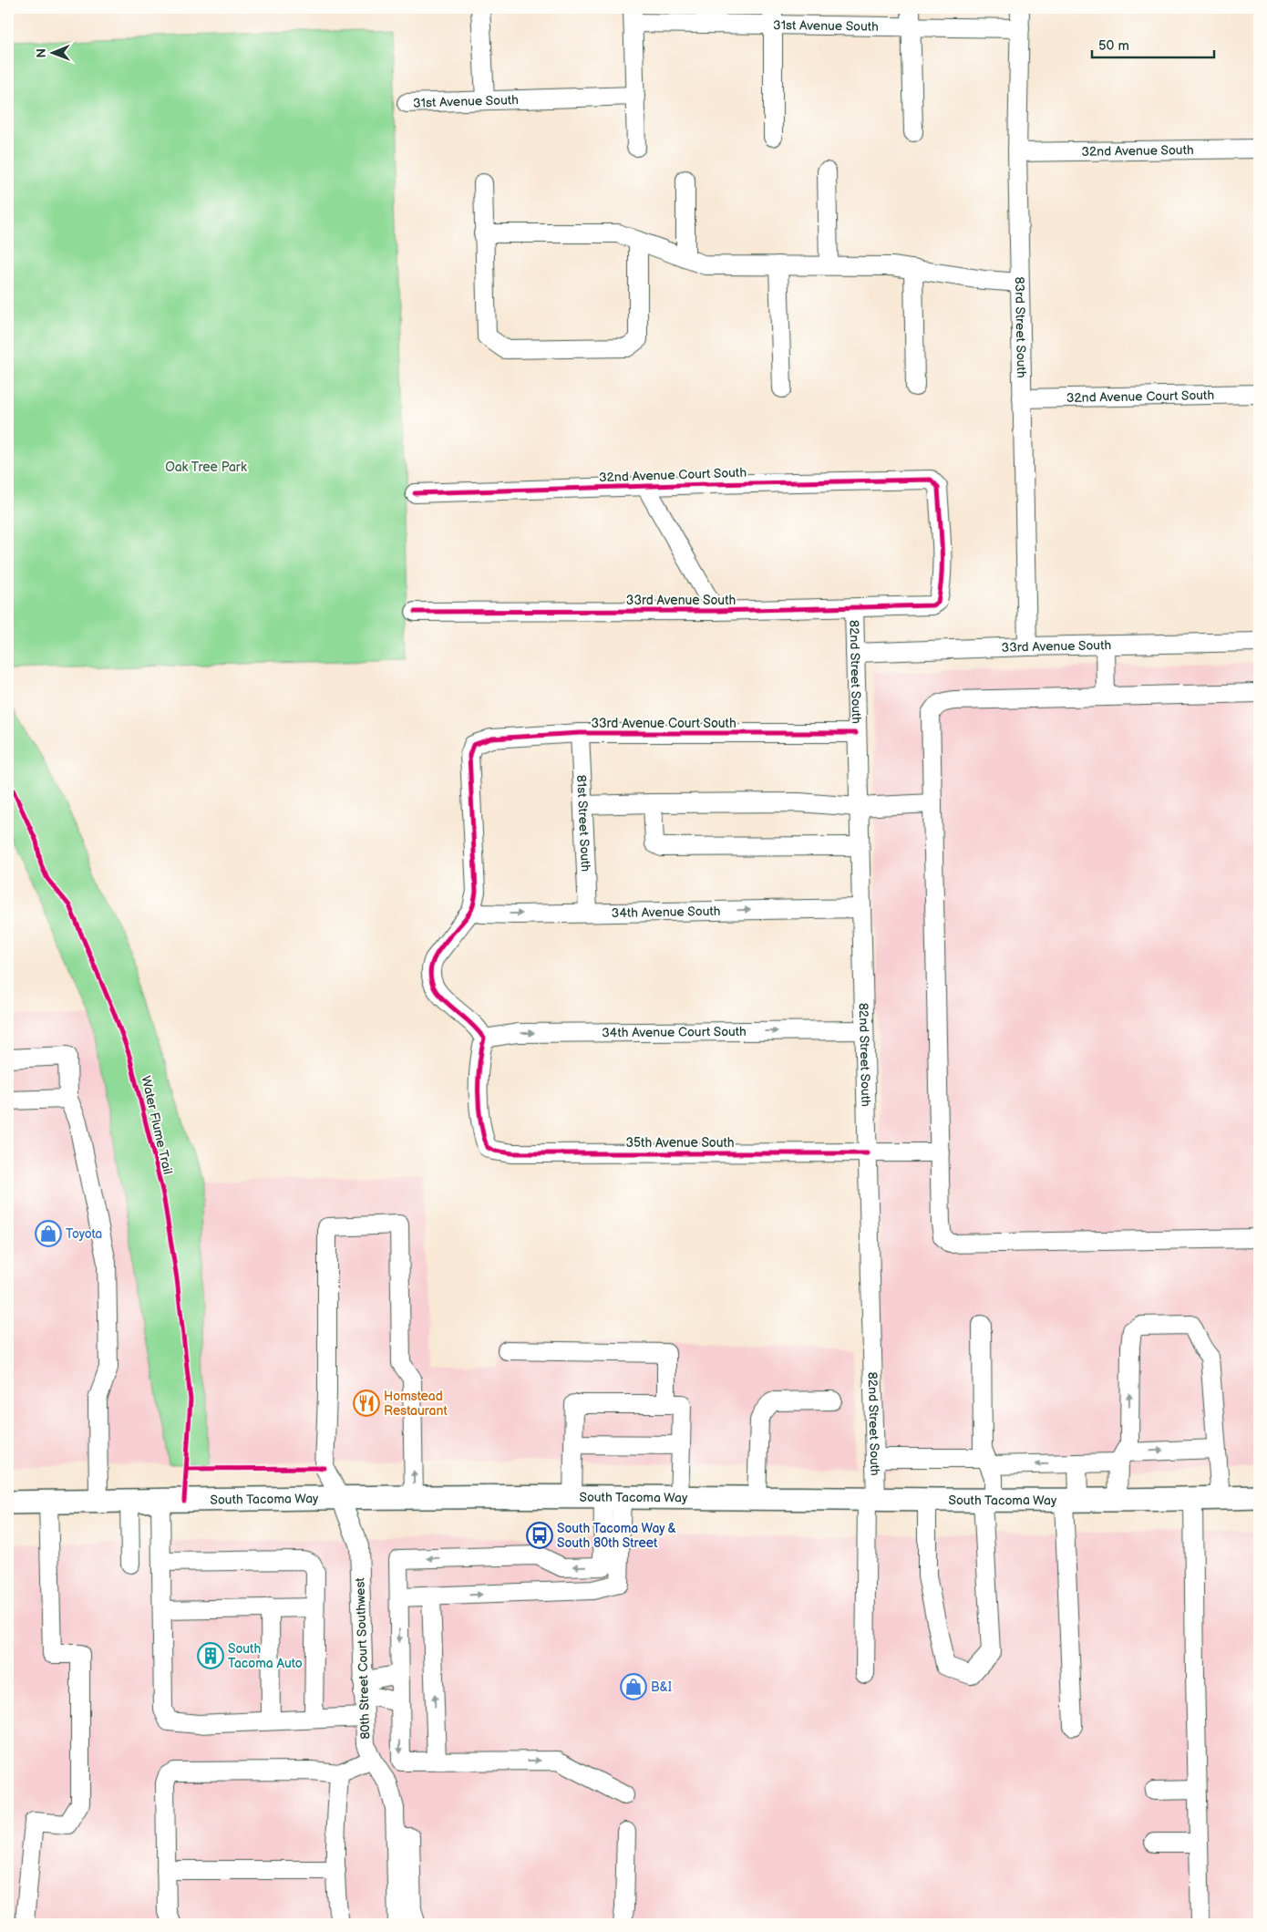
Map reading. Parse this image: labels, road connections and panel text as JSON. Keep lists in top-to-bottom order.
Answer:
{
  "streets": {
    "main road": ["South Tacoma Way"],
    "street": [
      "31st Avenue South",
      "32nd Avenue South",
      "83rd Street South",
      "32nd Avenue Court South",
      "33rd Avenue South",
      "82nd Street South",
      "33rd Avenue Court South",
      "81st Street South",
      "34th Avenue South",
      "34th Avenue Court South",
      "35th Avenue South",
      "80th Street Court Southwest"
    ],
    "cycle path": ["Water Flume Trail"]
  },
  "crossings": [
    ["31st Avenue South", "83rd Street South"],
    ["32nd Avenue South", "83rd Street South"],
    ["83rd Street South", "32nd Avenue Court South"],
    ["83rd Street South", "33rd Avenue South"],
    ["32nd Avenue Court South", "33rd Avenue South"],
    ["33rd Avenue South", "82nd Street South"],
    ["82nd Street South", "33rd Avenue Court South"],
    ["82nd Street South", "34th Avenue South"],
    ["82nd Street South", "34th Avenue Court South"],
    ["82nd Street South", "35th Avenue South"],
    ["82nd Street South", "South Tacoma Way"],
    ["33rd Avenue Court South", "81st Street South"],
    ["33rd Avenue Court South", "34th Avenue South"],
    ["81st Street South", "34th Avenue South"],
    ["34th Avenue Court South", "35th Avenue South"],
    ["South Tacoma Way", "80th Street Court Southwest"]
  ],
  "one_way": ["34th Avenue Court South"],
  "parks": ["Oak Tree Park"],
  "places": {
    "shop": ["Toyota", "B&I"],
    "restaurant": ["Homstead Restaurant"],
    "bus stop": ["South Tacoma Way & South 80th Street"],
    "building": ["South Tacoma Auto"]
  },
  "scale_bar": "50 m",
  "north": "left"
}
